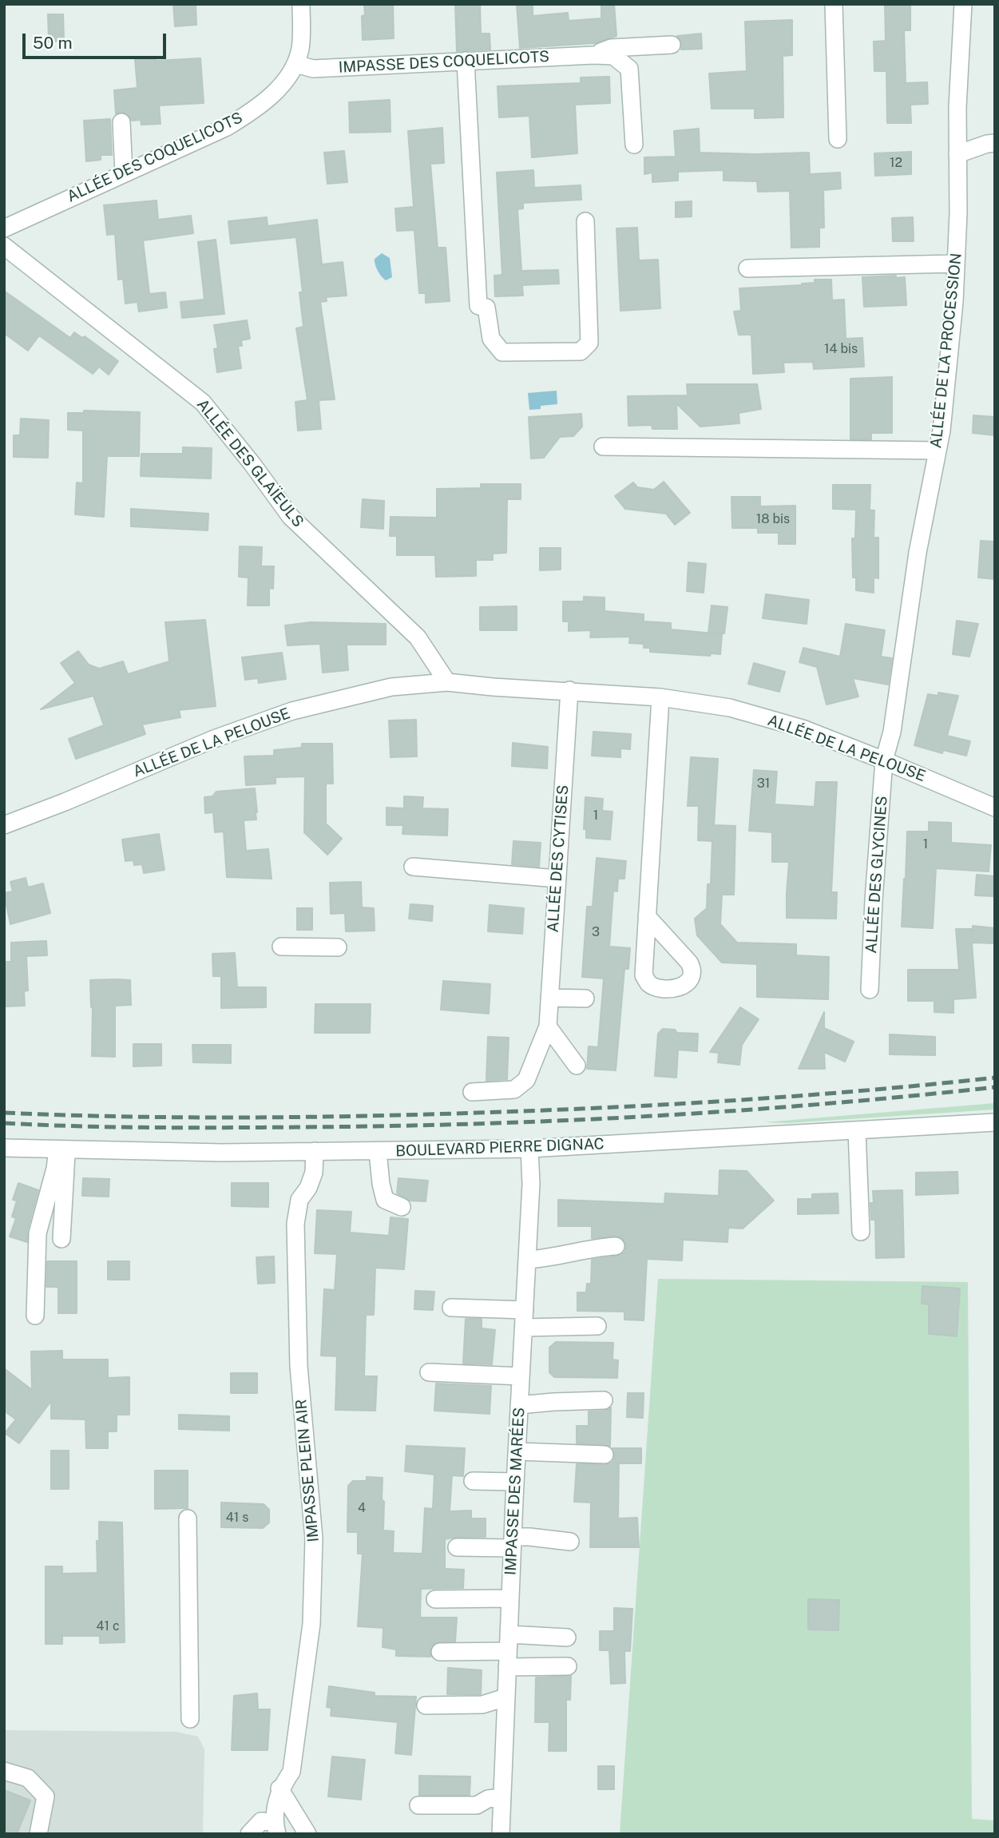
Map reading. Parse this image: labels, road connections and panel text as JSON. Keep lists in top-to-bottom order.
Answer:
{
  "streets": {
    "street": [
      "IMPASSE DES COQUELICOTS",
      "ALLÉE DES COQUELICOTS",
      "ALLÉE DE LA PROCESSION",
      "ALLÉE DES GLAÏEULS",
      "ALLÉE DE LA PELOUSE",
      "ALLÉE DES CYTISES",
      "ALLÉE DES GLYCINES",
      "BOULEVARD PIERRE DIGNAC",
      "IMPASSE PLEIN AIR",
      "IMPASSE DES MARÉES"
    ]
  },
  "crossings": [
    ["IMPASSE DES COQUELICOTS", "ALLÉE DES COQUELICOTS"],
    ["ALLÉE DE LA PROCESSION", "ALLÉE DE LA PELOUSE"],
    ["ALLÉE DE LA PROCESSION", "ALLÉE DES GLYCINES"],
    ["ALLÉE DES GLAÏEULS", "ALLÉE DE LA PELOUSE"],
    ["ALLÉE DE LA PELOUSE", "ALLÉE DES CYTISES"],
    ["ALLÉE DE LA PELOUSE", "ALLÉE DES GLYCINES"],
    ["BOULEVARD PIERRE DIGNAC", "IMPASSE PLEIN AIR"],
    ["BOULEVARD PIERRE DIGNAC", "IMPASSE DES MARÉES"]
  ],
  "house_numbers": [
    "12",
    "14 bis",
    "18 bis",
    "31",
    "1",
    "1",
    "3",
    "4",
    "41 s",
    "41 c"
  ],
  "scale_bar": "50 m"
}
